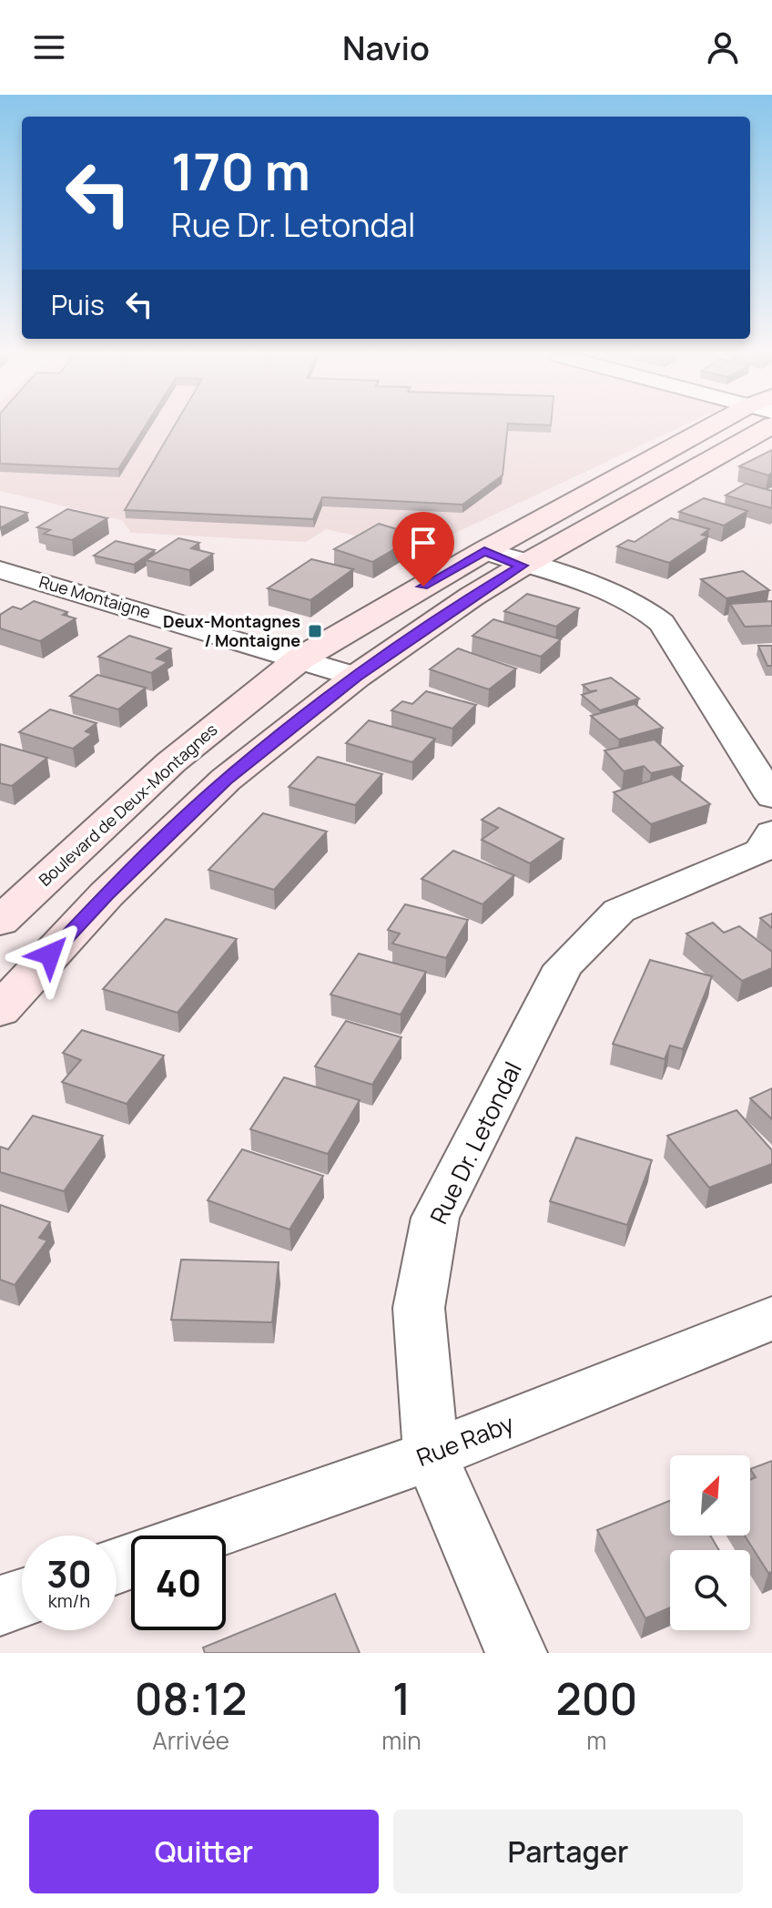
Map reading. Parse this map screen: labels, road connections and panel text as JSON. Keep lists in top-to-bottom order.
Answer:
{
  "streets": {
    "street": [
      "Rue Montaigne",
      "Boulevard de Deux-Montagnes",
      "Rue Dr. Letondal",
      "Rue Raby"
    ]
  },
  "crossings": [
    ["Rue Montaigne", "Boulevard de Deux-Montagnes"],
    ["Rue Dr. Letondal", "Rue Raby"]
  ],
  "places": {
    "transit": ["Deux-Montagnes / Montaigne"]
  },
  "north": "top right",
  "page": {
    "header": "Navio",
    "turn": ["170 m", "Rue Dr. Letondal"],
    "then": "Puis",
    "speed": "30 km/h",
    "limit": "40",
    "eta": [
      "08:12",
      "Arrivée",
      "1",
      "min",
      "200",
      "m"
    ],
    "buttons": ["Quitter", "Partager"]
  }
}
